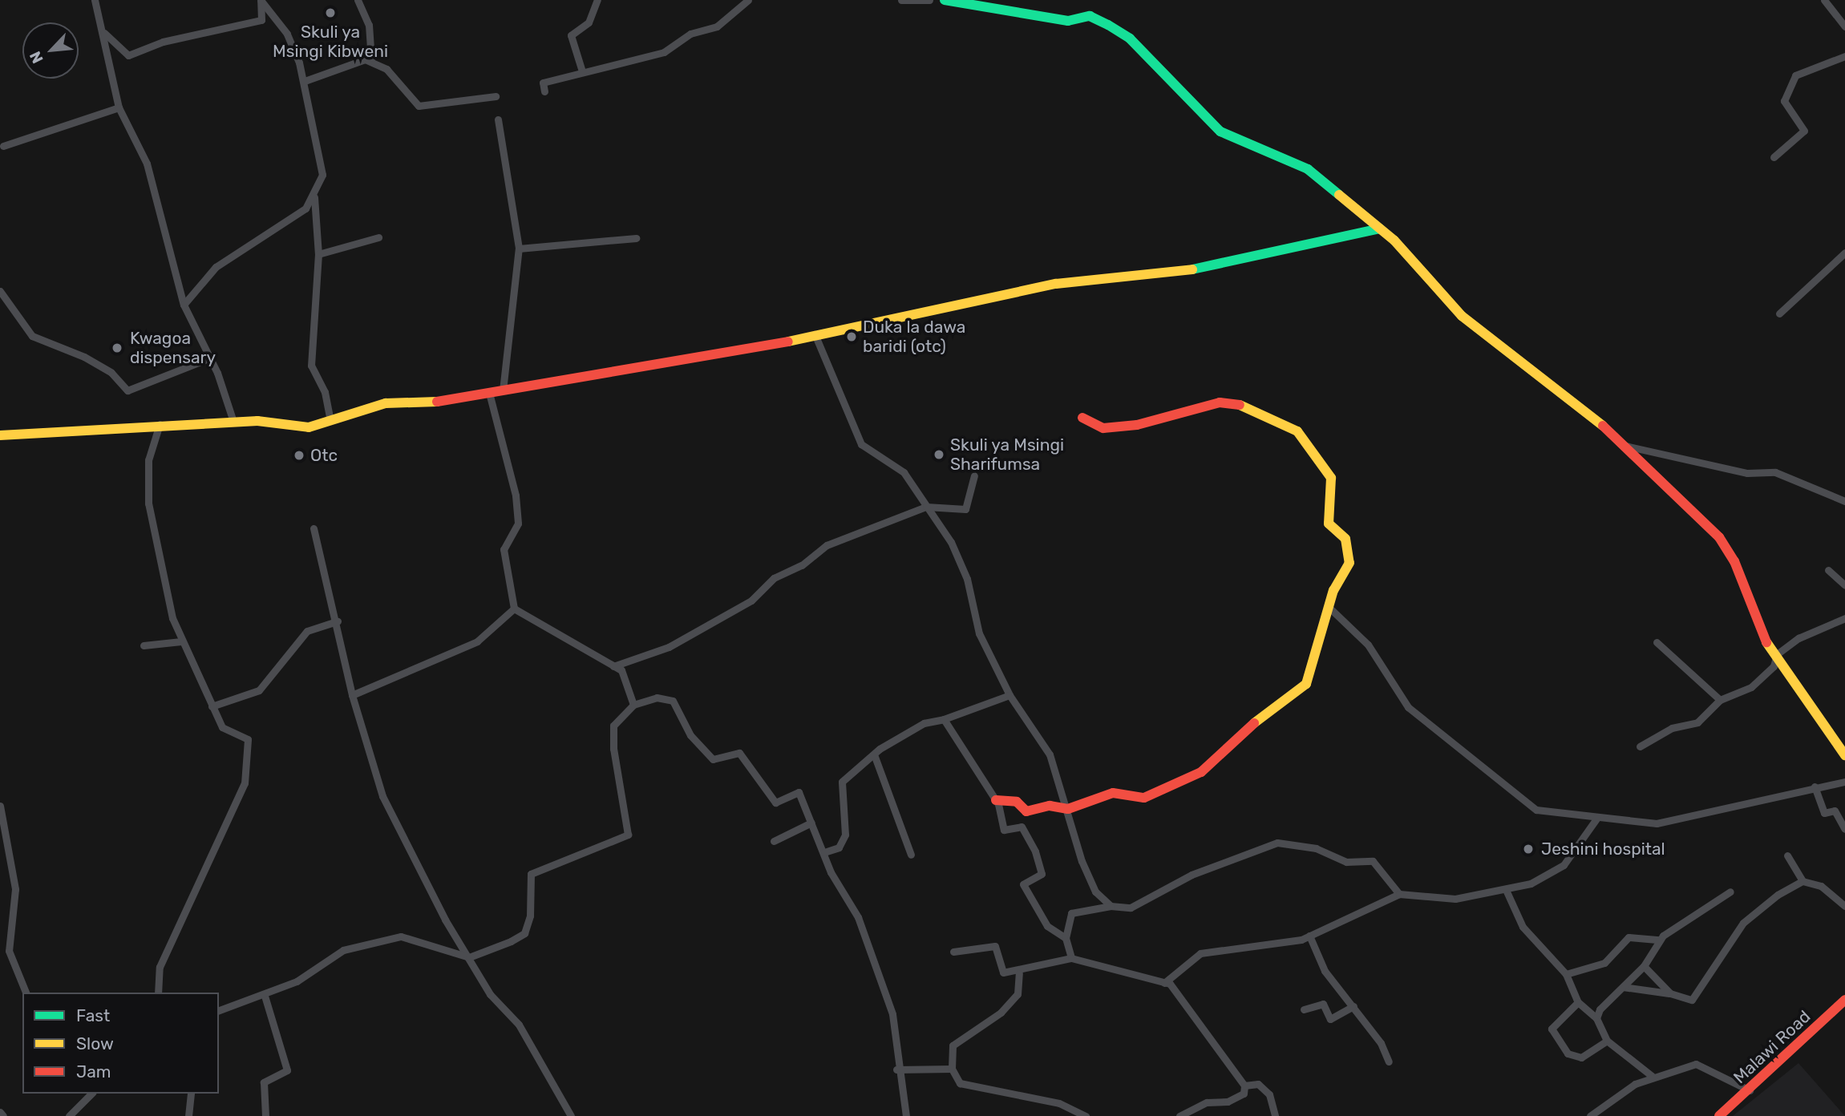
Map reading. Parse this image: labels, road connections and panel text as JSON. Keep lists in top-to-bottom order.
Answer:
{
  "streets": {
    "street": ["Malawi Road"]
  },
  "places": [
    "Skuli ya Msingi Kibweni",
    "Duka la dawa baridi (otc)",
    "Kwagoa dispensary",
    "Skuli ya Msingi Sharifumsa",
    "Otc",
    "Jeshini hospital"
  ],
  "legend": ["Fast", "Slow", "Jam"],
  "north": "bottom left"
}
